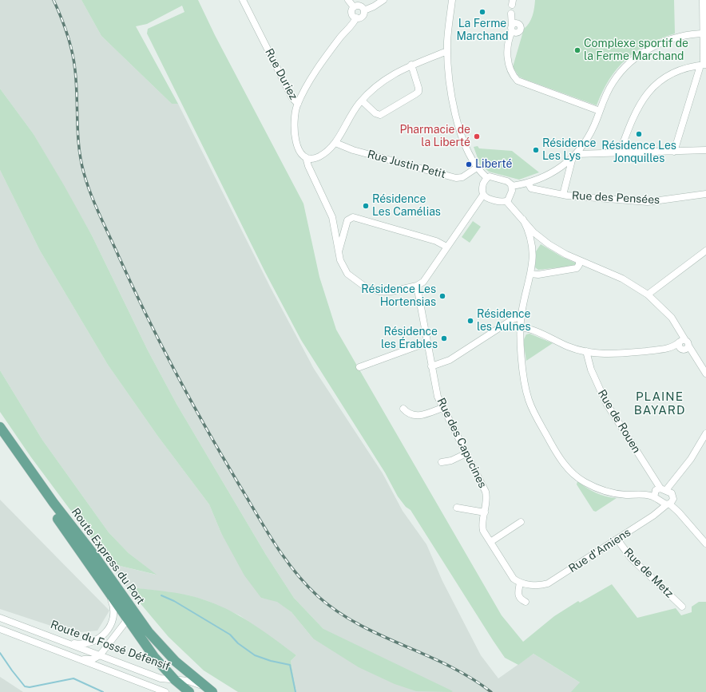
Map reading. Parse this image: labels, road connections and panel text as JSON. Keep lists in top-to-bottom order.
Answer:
{
  "streets": {
    "main road": ["Route Express du Port"],
    "street": [
      "Rue Duriez",
      "Rue Justin Petit",
      "Rue des Pensées",
      "Rue de Rouen",
      "Rue des Capucines",
      "Rue d'Amiens",
      "Rue de Metz",
      "Route du Fossé Défensif"
    ]
  },
  "crossings": [
    ["Rue de Rouen", "Rue d'Amiens"],
    ["Rue des Capucines", "Rue d'Amiens"],
    ["Rue d'Amiens", "Rue de Metz"],
    ["Route Express du Port", "Route du Fossé Défensif"]
  ],
  "districts": ["PLAINE BAYARD"],
  "places": [
    "La Ferme Marchand",
    "Complexe sportif de la Ferme Marchand",
    "Résidence Les Jonquilles",
    "Pharmacie de la Liberté",
    "Résidence Les Lys",
    "Liberté",
    "Résidence Les Camélias",
    "Résidence Les Hortensias",
    "Résidence les Aulnes",
    "Résidence les Érables"
  ]
}
